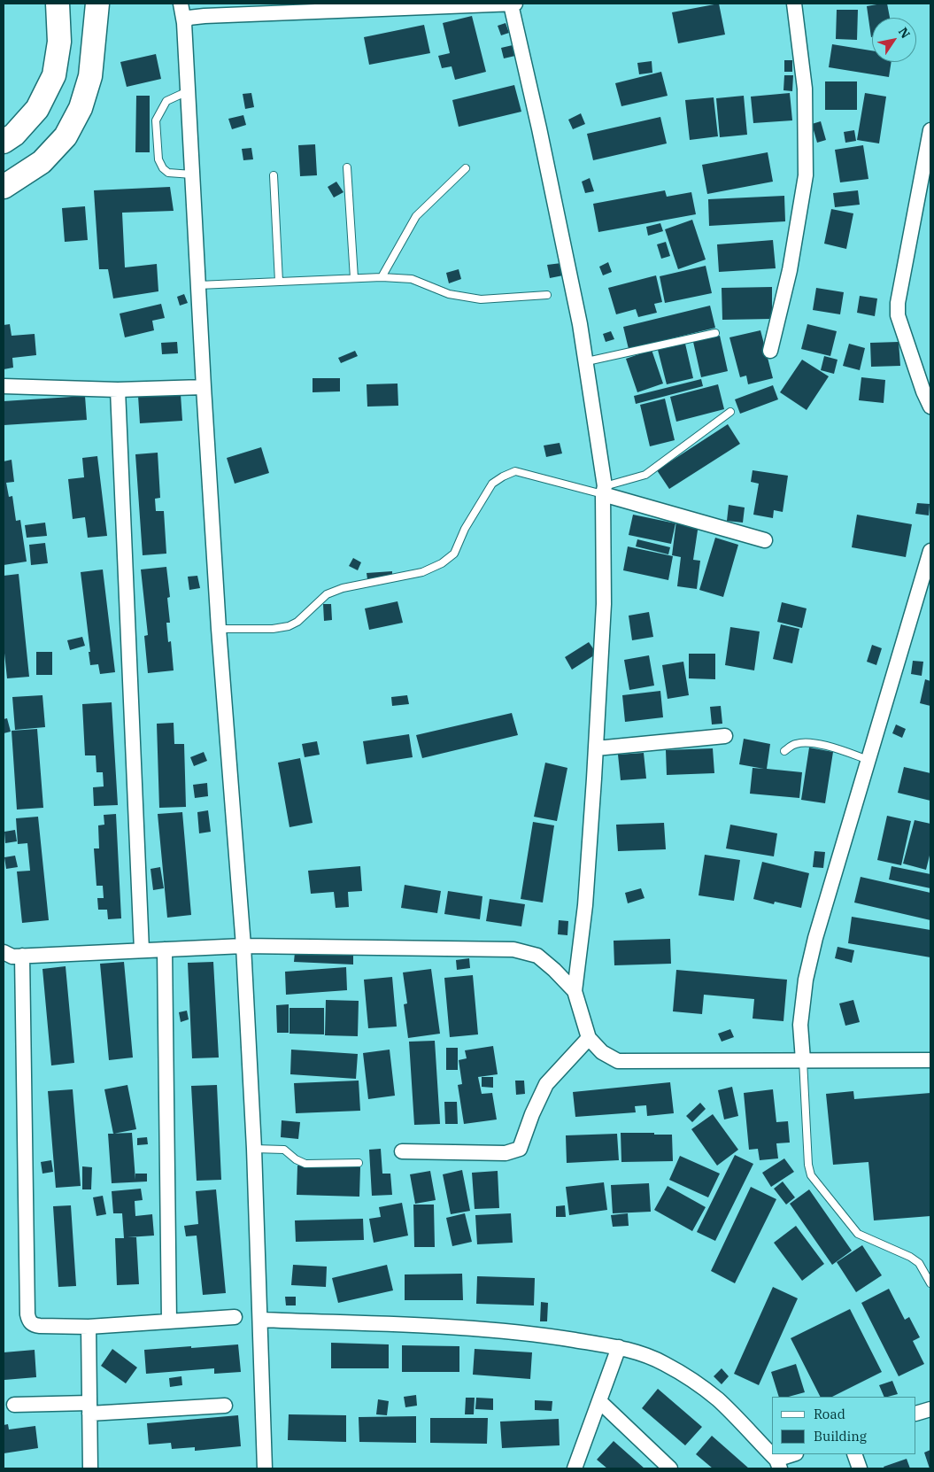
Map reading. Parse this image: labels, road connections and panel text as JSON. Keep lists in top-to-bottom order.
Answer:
{
  "legend": ["Road", "Building"],
  "north": "top right"
}
